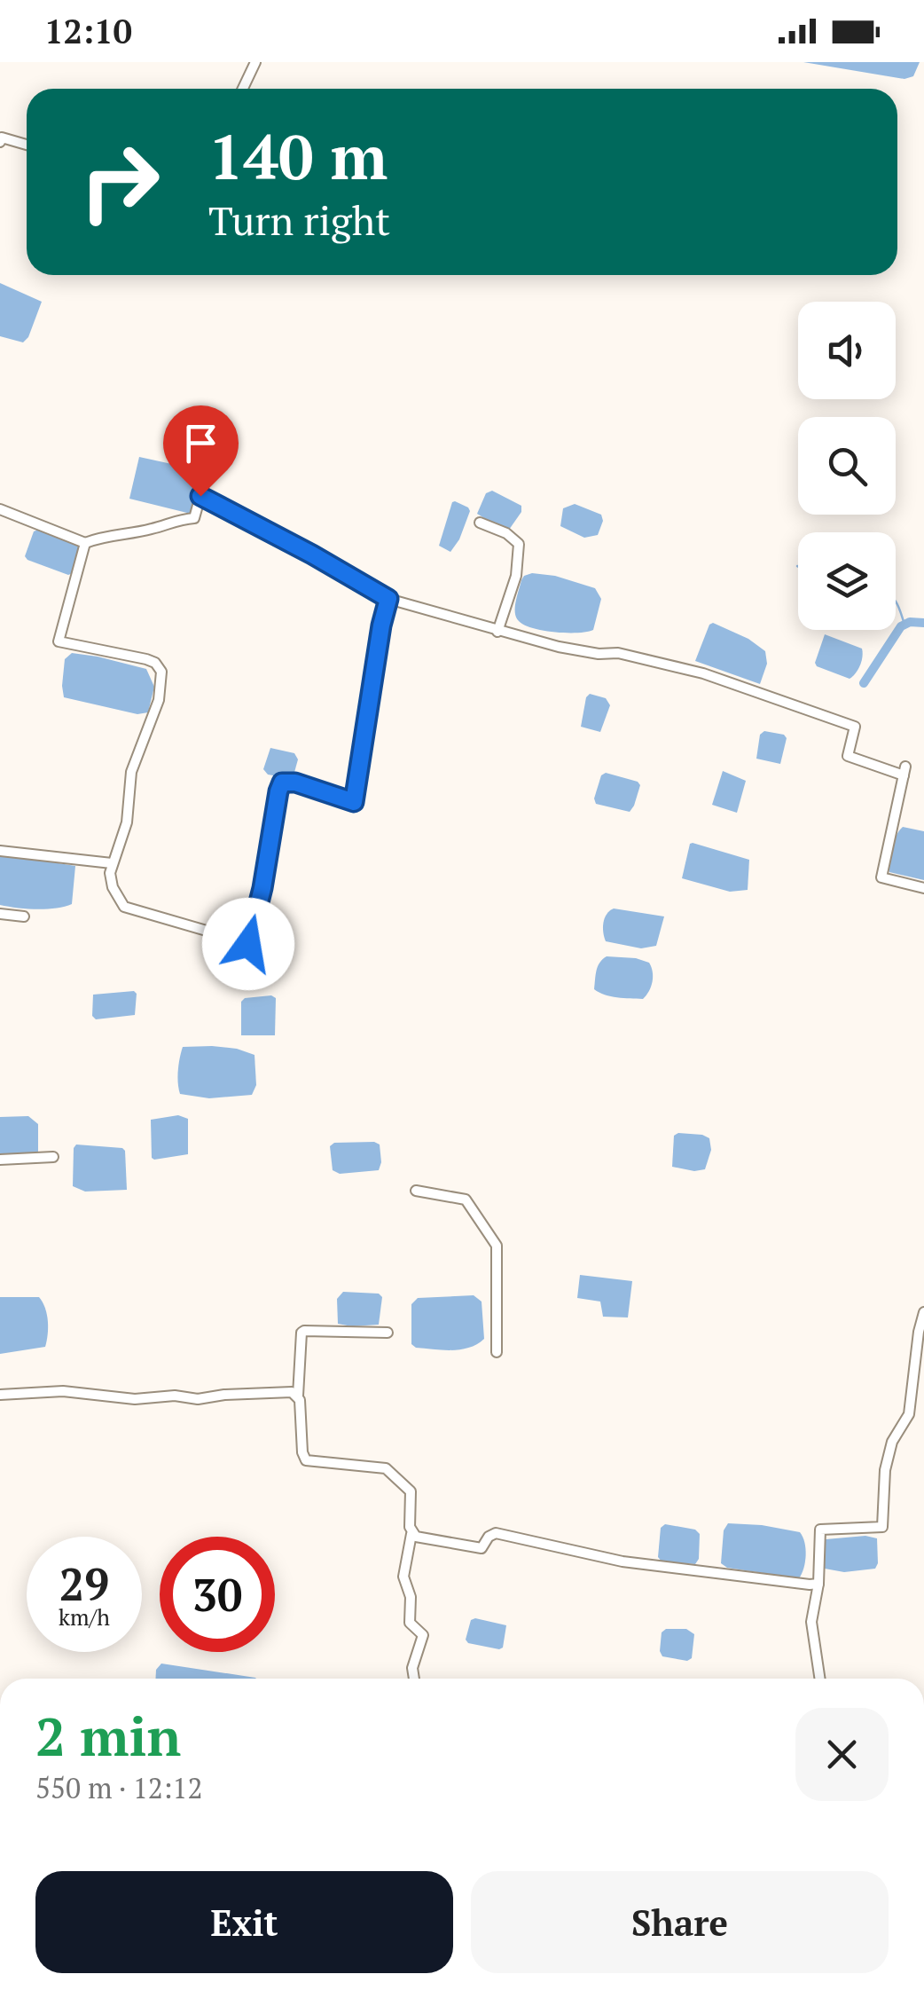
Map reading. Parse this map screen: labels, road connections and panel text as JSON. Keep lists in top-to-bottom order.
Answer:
{
  "page": {
    "status": "12:10",
    "turn": ["140 m", "Turn right"],
    "speed": "29 km/h",
    "limit": "30",
    "heading": ["2 min", "550 m · 12:12"],
    "buttons": ["Exit", "Share"]
  }
}
